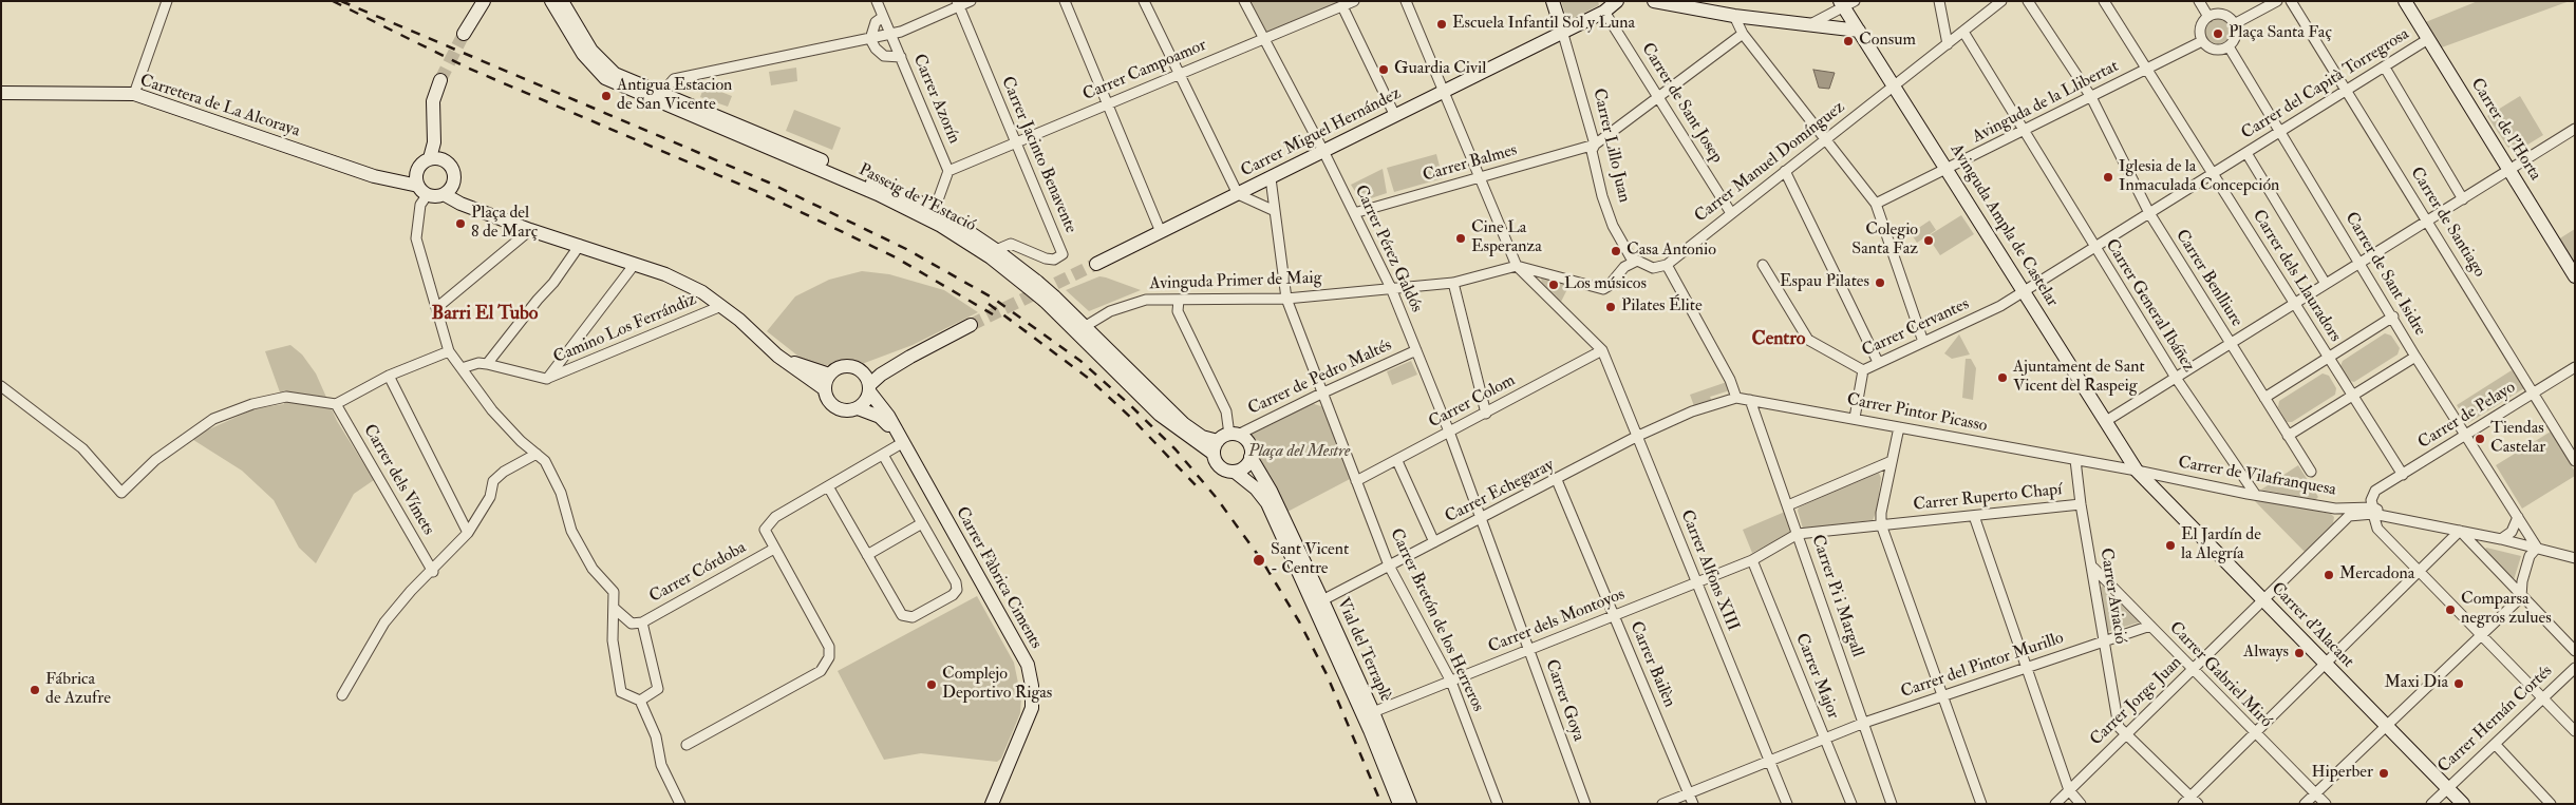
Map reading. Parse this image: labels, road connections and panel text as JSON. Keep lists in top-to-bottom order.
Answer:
{
  "streets": {
    "main road": [
      "Carretera de La Alcoraya",
      "Carrer de l'Horta",
      "Carrer Miguel Hernández",
      "Carrer Lillo Juan",
      "Passeig de l'Estació",
      "Avinguda Ampla de Castelar",
      "Carrer Fàbrica Ciments",
      "Carrer d'Alacant",
      "Vial del Terraplè"
    ],
    "street": [
      "Carrer Campoamor",
      "Carrer del Capità Torregrosa",
      "Carrer Azorín",
      "Avinguda de la Llibertat",
      "Carrer de Sant Josep",
      "Carrer Jacinto Benavente",
      "Carrer Manuel Domínguez",
      "Carrer Balmes",
      "Carrer de Santiago",
      "Carrer Pérez Galdós",
      "Carrer de Sant Isidre",
      "Carrer dels Llauradors",
      "Carrer Benlliure",
      "Avinguda Primer de Maig",
      "Carrer General Ibáñez",
      "Carrer Cervantes",
      "Camino Los Ferrándiz",
      "Carrer de Pedro Maltés",
      "Carrer Colom",
      "Carrer Pintor Picasso",
      "Carrer de Pelayo",
      "Carrer de Vilafranquesa",
      "Carrer dels Vímets",
      "Carrer Echegaray",
      "Carrer Ruperto Chapí",
      "Carrer Alfons XIII",
      "Carrer Córdoba",
      "Carrer Pi i Margall",
      "Carrer Aviació",
      "Carrer Bretón de los Herreros",
      "Carrer dels Montoyos",
      "Carrer Bailèn",
      "Carrer del Pintor Murillo",
      "Carrer Gabriel Miró",
      "Carrer Major",
      "Carrer Goya",
      "Carrer Jorge Juan",
      "Carrer Hernán Cortés"
    ]
  },
  "crossings": [
    ["Carrer Campoamor", "Carrer Azorín"],
    ["Carrer Campoamor", "Carrer Jacinto Benavente"],
    ["Carrer Campoamor", "Carrer Pérez Galdós"],
    ["Carrer del Capità Torregrosa", "Carrer de l'Horta"],
    ["Carrer del Capità Torregrosa", "Carrer de Santiago"],
    ["Carrer del Capità Torregrosa", "Avinguda Ampla de Castelar"],
    ["Carrer del Capità Torregrosa", "Carrer de Sant Isidre"],
    ["Carrer del Capità Torregrosa", "Carrer dels Llauradors"],
    ["Carrer del Capità Torregrosa", "Carrer Benlliure"],
    ["Carrer del Capità Torregrosa", "Carrer General Ibáñez"],
    ["Carrer del Capità Torregrosa", "Carrer Cervantes"],
    ["Carrer Azorín", "Passeig de l'Estació"],
    ["Avinguda de la Llibertat", "Avinguda Ampla de Castelar"],
    ["Avinguda de la Llibertat", "Carrer de Sant Isidre"],
    ["Avinguda de la Llibertat", "Carrer dels Llauradors"],
    ["Avinguda de la Llibertat", "Carrer Benlliure"],
    ["Avinguda de la Llibertat", "Carrer General Ibáñez"],
    ["Carrer de Sant Josep", "Carrer Miguel Hernández"],
    ["Carrer de Sant Josep", "Carrer Manuel Domínguez"],
    ["Carrer Miguel Hernández", "Carrer Lillo Juan"],
    ["Carrer Miguel Hernández", "Carrer Pérez Galdós"],
    ["Carrer Miguel Hernández", "Carrer Bretón de los Herreros"],
    ["Carrer Lillo Juan", "Carrer Balmes"],
    ["Carrer Jacinto Benavente", "Passeig de l'Estació"],
    ["Carrer Manuel Domínguez", "Avinguda Ampla de Castelar"],
    ["Carrer Manuel Domínguez", "Carrer General Ibáñez"],
    ["Carrer Balmes", "Carrer Pérez Galdós"],
    ["Passeig de l'Estació", "Avinguda Primer de Maig"],
    ["Passeig de l'Estació", "Carrer de Pedro Maltés"],
    ["Passeig de l'Estació", "Vial del Terraplè"],
    ["Carrer de Santiago", "Carrer de Pelayo"],
    ["Avinguda Ampla de Castelar", "Carrer Cervantes"],
    ["Avinguda Ampla de Castelar", "Carrer Pintor Picasso"],
    ["Avinguda Ampla de Castelar", "Carrer de Vilafranquesa"],
    ["Avinguda Ampla de Castelar", "Carrer d'Alacant"],
    ["Carrer Pérez Galdós", "Avinguda Primer de Maig"],
    ["Carrer Pérez Galdós", "Carrer de Pedro Maltés"],
    ["Carrer Pérez Galdós", "Carrer Colom"],
    ["Carrer Pérez Galdós", "Carrer Echegaray"],
    ["Carrer Pérez Galdós", "Carrer Goya"],
    ["Carrer de Sant Isidre", "Carrer de Pelayo"],
    ["Carrer de Sant Isidre", "Carrer de Vilafranquesa"],
    ["Carrer dels Llauradors", "Carrer de Pelayo"],
    ["Avinguda Primer de Maig", "Carrer Bretón de los Herreros"],
    ["Carrer General Ibáñez", "Carrer de Vilafranquesa"],
    ["Carrer Cervantes", "Carrer Pintor Picasso"],
    ["Carrer de Pedro Maltés", "Carrer Bretón de los Herreros"],
    ["Carrer de Pedro Maltés", "Vial del Terraplè"],
    ["Carrer Colom", "Carrer Alfons XIII"],
    ["Carrer Colom", "Carrer Bretón de los Herreros"],
    ["Carrer Pintor Picasso", "Carrer de Vilafranquesa"],
    ["Carrer Pintor Picasso", "Carrer Echegaray"],
    ["Carrer Pintor Picasso", "Carrer Pi i Margall"],
    ["Carrer Pintor Picasso", "Carrer Aviació"],
    ["Carrer Pintor Picasso", "Carrer d'Alacant"],
    ["Carrer de Pelayo", "Carrer de Vilafranquesa"],
    ["Carrer de Pelayo", "Carrer Jorge Juan"],
    ["Carrer de Vilafranquesa", "Carrer d'Alacant"],
    ["Carrer de Vilafranquesa", "Carrer Jorge Juan"],
    ["Carrer Echegaray", "Carrer Alfons XIII"],
    ["Carrer Echegaray", "Carrer Bretón de los Herreros"],
    ["Carrer Echegaray", "Vial del Terraplè"],
    ["Carrer Echegaray", "Carrer Bailèn"],
    ["Carrer Echegaray", "Carrer Goya"],
    ["Carrer Ruperto Chapí", "Carrer Pi i Margall"],
    ["Carrer Ruperto Chapí", "Carrer Aviació"],
    ["Carrer Alfons XIII", "Carrer dels Montoyos"],
    ["Carrer Alfons XIII", "Carrer del Pintor Murillo"],
    ["Carrer Pi i Margall", "Carrer del Pintor Murillo"],
    ["Carrer Aviació", "Carrer del Pintor Murillo"],
    ["Carrer Aviació", "Carrer Gabriel Miró"],
    ["Carrer Aviació", "Carrer Jorge Juan"],
    ["Carrer Bretón de los Herreros", "Carrer dels Montoyos"],
    ["Carrer dels Montoyos", "Vial del Terraplè"],
    ["Carrer dels Montoyos", "Carrer Bailèn"],
    ["Carrer dels Montoyos", "Carrer Major"],
    ["Carrer dels Montoyos", "Carrer Goya"],
    ["Carrer d'Alacant", "Carrer Jorge Juan"],
    ["Carrer d'Alacant", "Carrer Hernán Cortés"],
    ["Carrer Bailèn", "Carrer del Pintor Murillo"],
    ["Carrer del Pintor Murillo", "Carrer Gabriel Miró"],
    ["Carrer del Pintor Murillo", "Carrer Major"],
    ["Carrer Gabriel Miró", "Carrer Jorge Juan"]
  ],
  "districts": ["Barri El Tubo", "Centro"],
  "parks": ["Plaça del Mestre"],
  "places": [
    "Escuela Infantil Sol y Luna",
    "Plaça Santa Faç",
    "Consum",
    "Guardia Civil",
    "Antigua Estacion de San Vicente",
    "Iglesia de la Inmaculada Concepción",
    "Plaça del 8 de Març",
    "Cine La Esperanza",
    "Colegio Santa Faz",
    "Casa Antonio",
    "Espau Pilates",
    "Los músicos",
    "Pilates Élite",
    "Ajuntament de Sant Vicent del Raspeig",
    "Tiendas Castelar",
    "El Jardín de la Alegría",
    "Sant Vicent - Centre",
    "Mercadona",
    "Comparsa negros zulues",
    "Always",
    "Maxi Dia",
    "Complejo Deportivo Rigas",
    "Fábrica de Azufre",
    "Hiperber"
  ]
}
